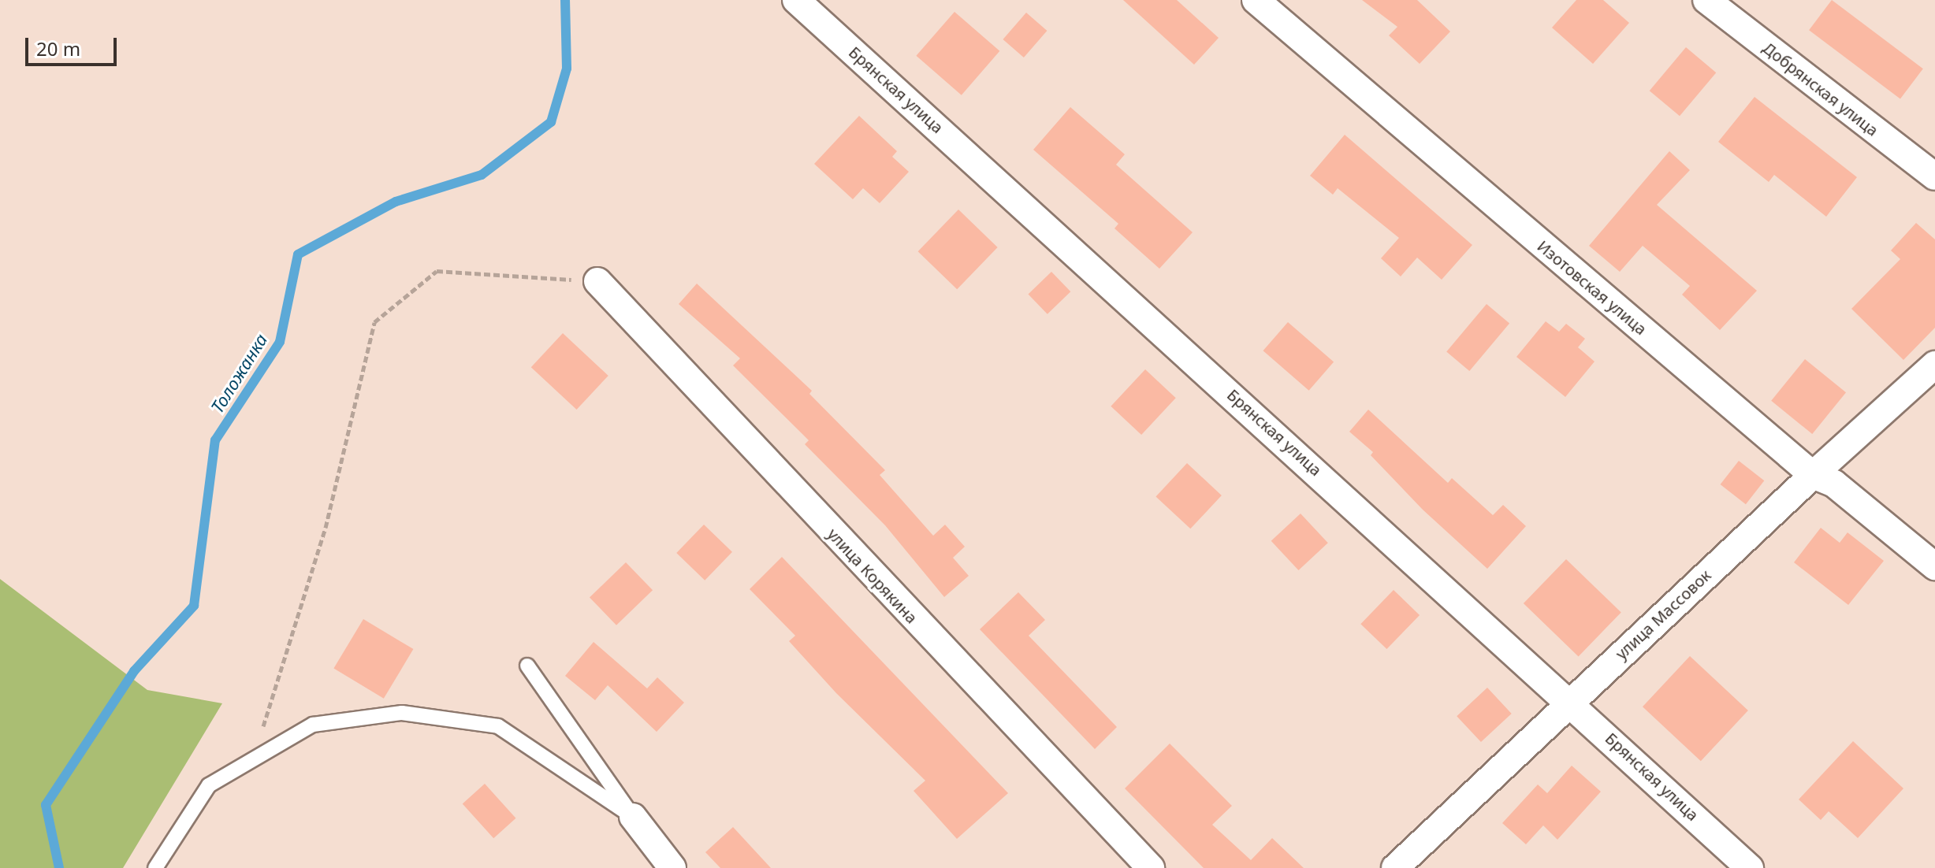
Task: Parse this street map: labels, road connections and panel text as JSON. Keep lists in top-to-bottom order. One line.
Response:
{"streets":{"street":["Добрянская улица","Брянская улица","Изотовская улица","улица Корякина","улица Массовок"]},"crossings":[["Брянская улица","улица Массовок"],["Изотовская улица","улица Массовок"]],"water":["Толожанка"],"scale_bar":"20 m"}
